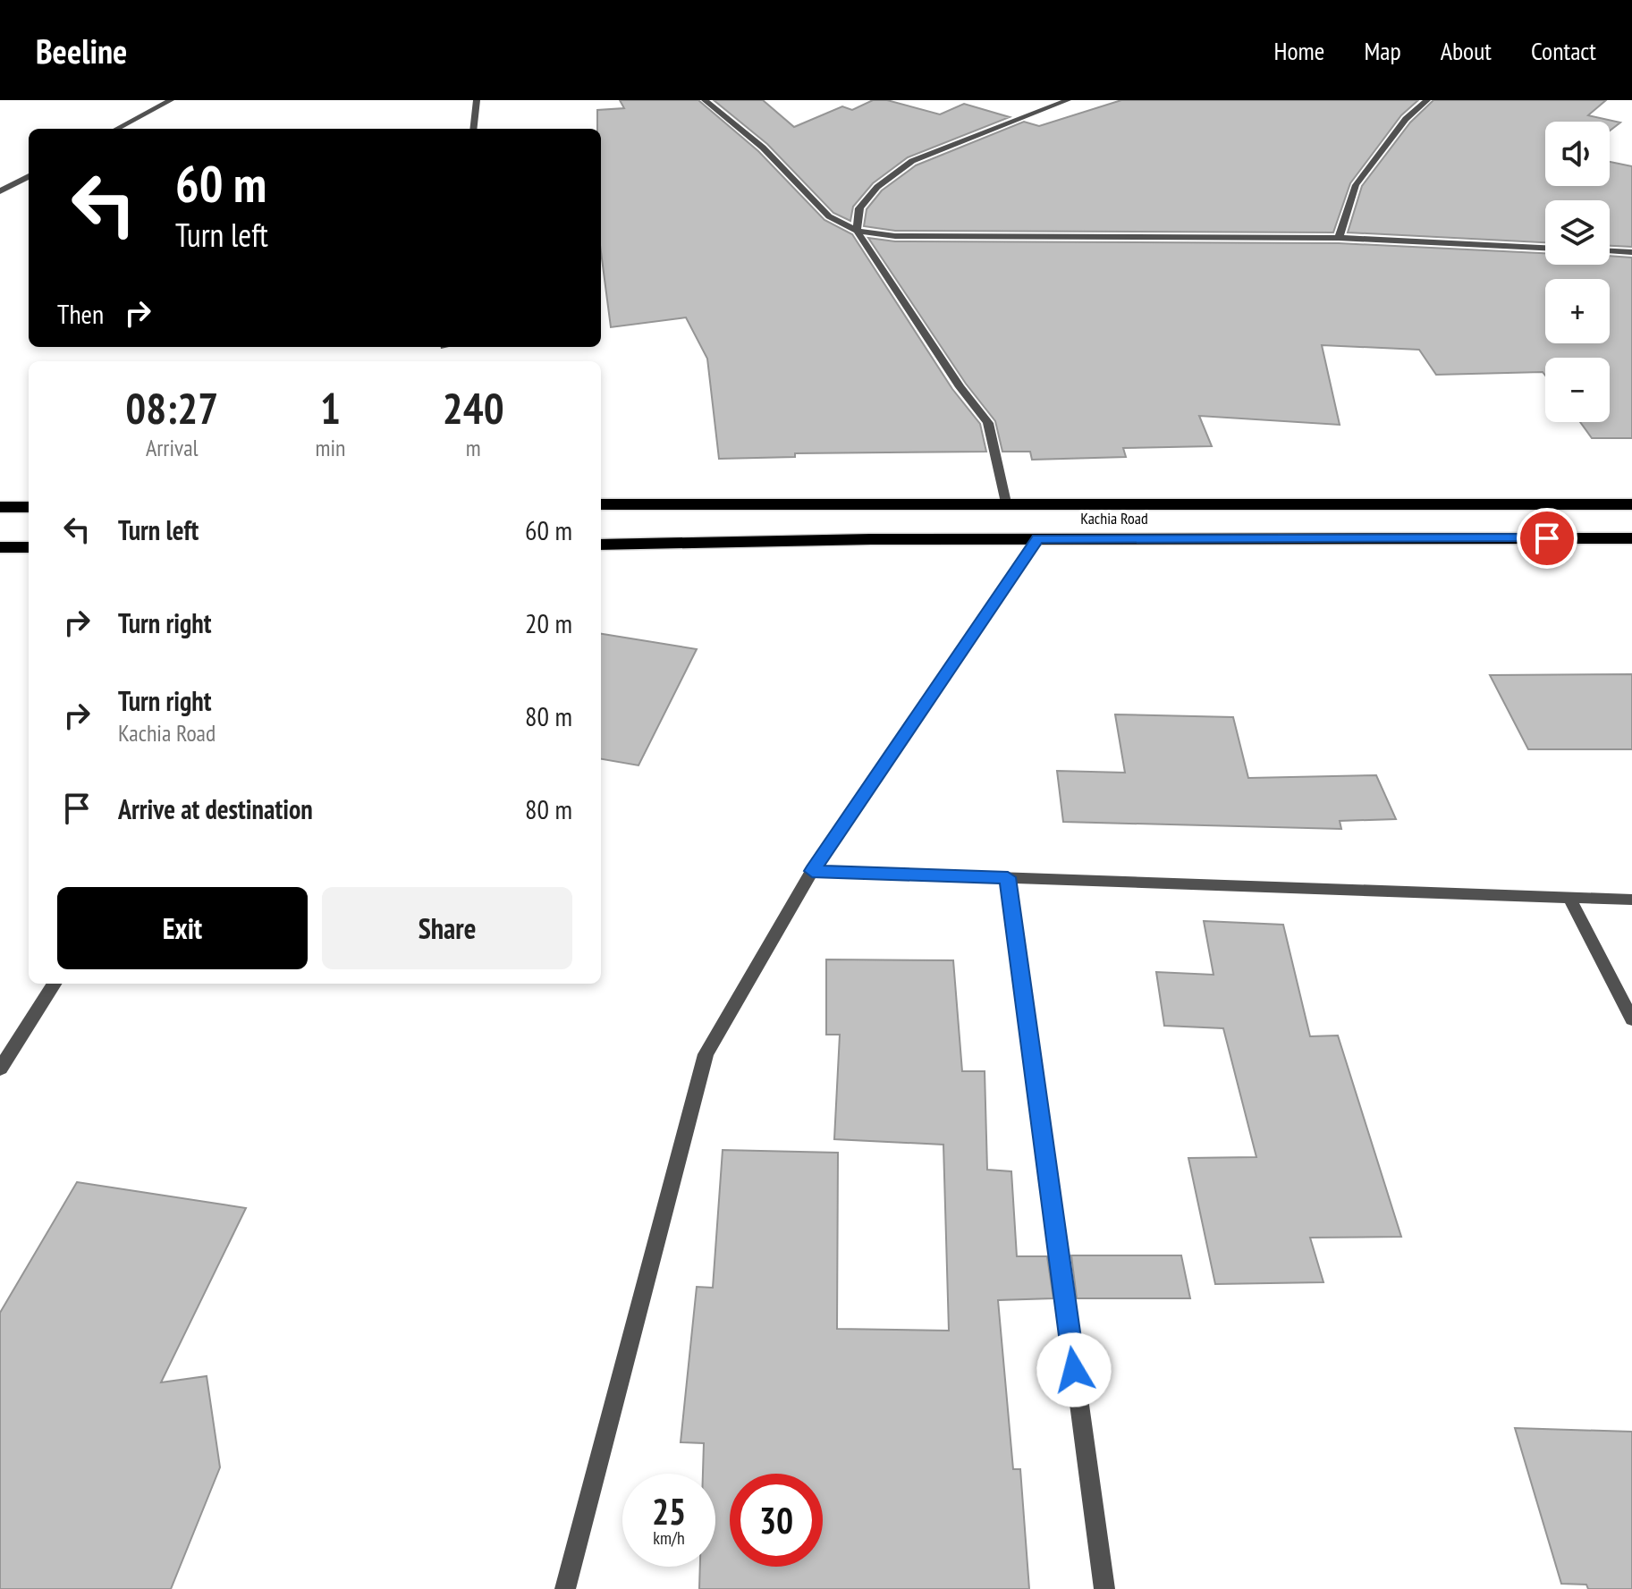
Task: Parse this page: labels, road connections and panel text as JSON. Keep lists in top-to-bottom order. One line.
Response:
{"streets":{"highway":["Kachia Road"]},"page":{"header":"Beeline","nav":["Home","Map","About","Contact"],"map_buttons":["+","−"],"turn":["60 m","Turn left"],"then":"Then","eta":["08:27","Arrival","1","min","240","m"],"list":[{"name":"Turn left","value":"60 m"},{"name":"Turn right","value":"20 m"},{"name":"Turn right","note":"Kachia Road","value":"80 m"},{"name":"Arrive at destination","value":"80 m"}],"buttons":["Exit","Share"],"speed":"25 km/h","limit":"30"}}
